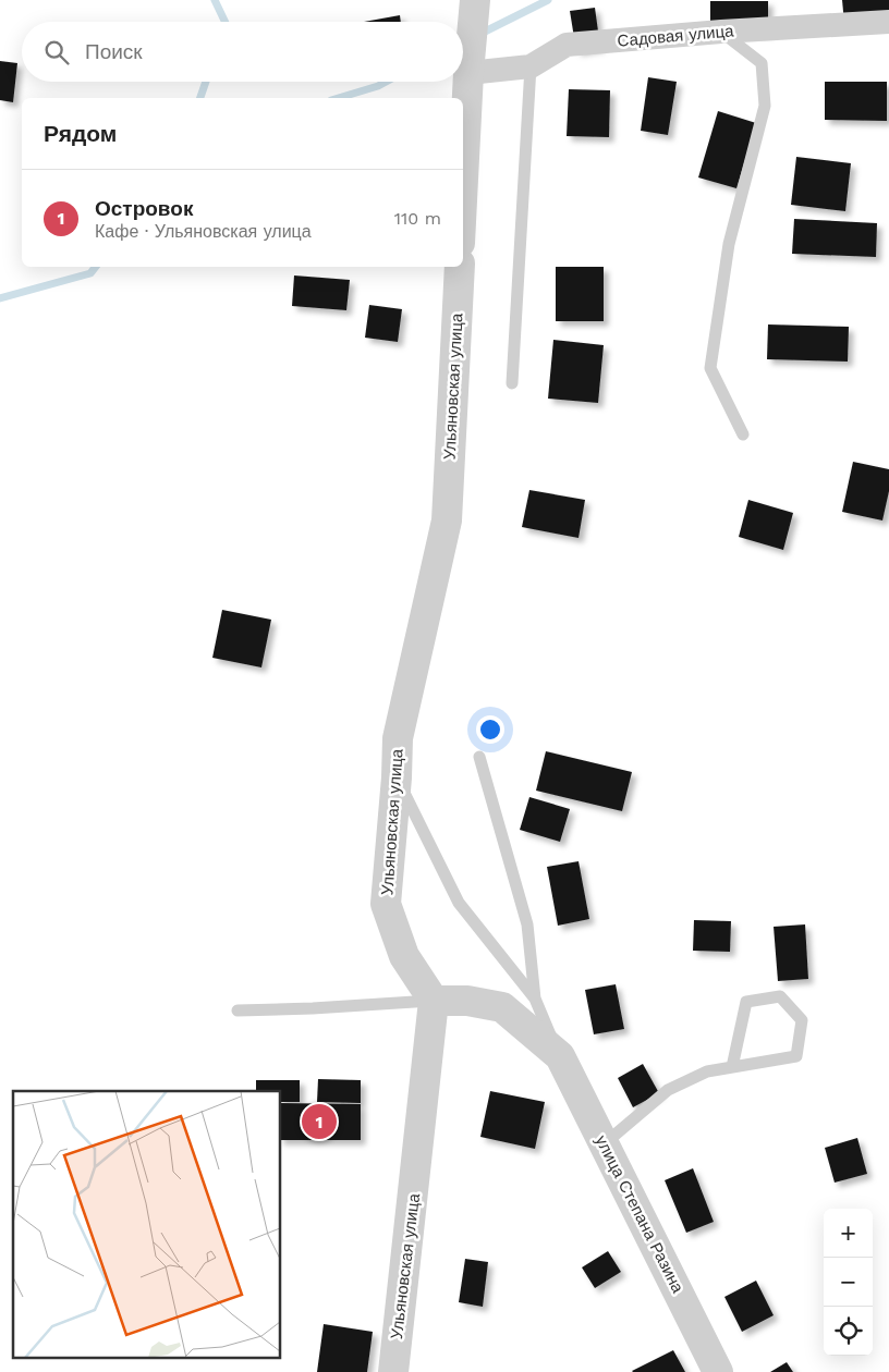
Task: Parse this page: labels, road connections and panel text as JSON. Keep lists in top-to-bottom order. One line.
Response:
{"streets":{"street":["Садовая улица","Ульяновская улица","улица Степана Разина"]},"page":{"search":"Поиск","heading":"Рядом","list":[{"mark":"1","name":"Островок","note":"Кафе · Ульяновская улица","value":"110 m"}],"pins":"1","map_buttons":["+","−"]}}
